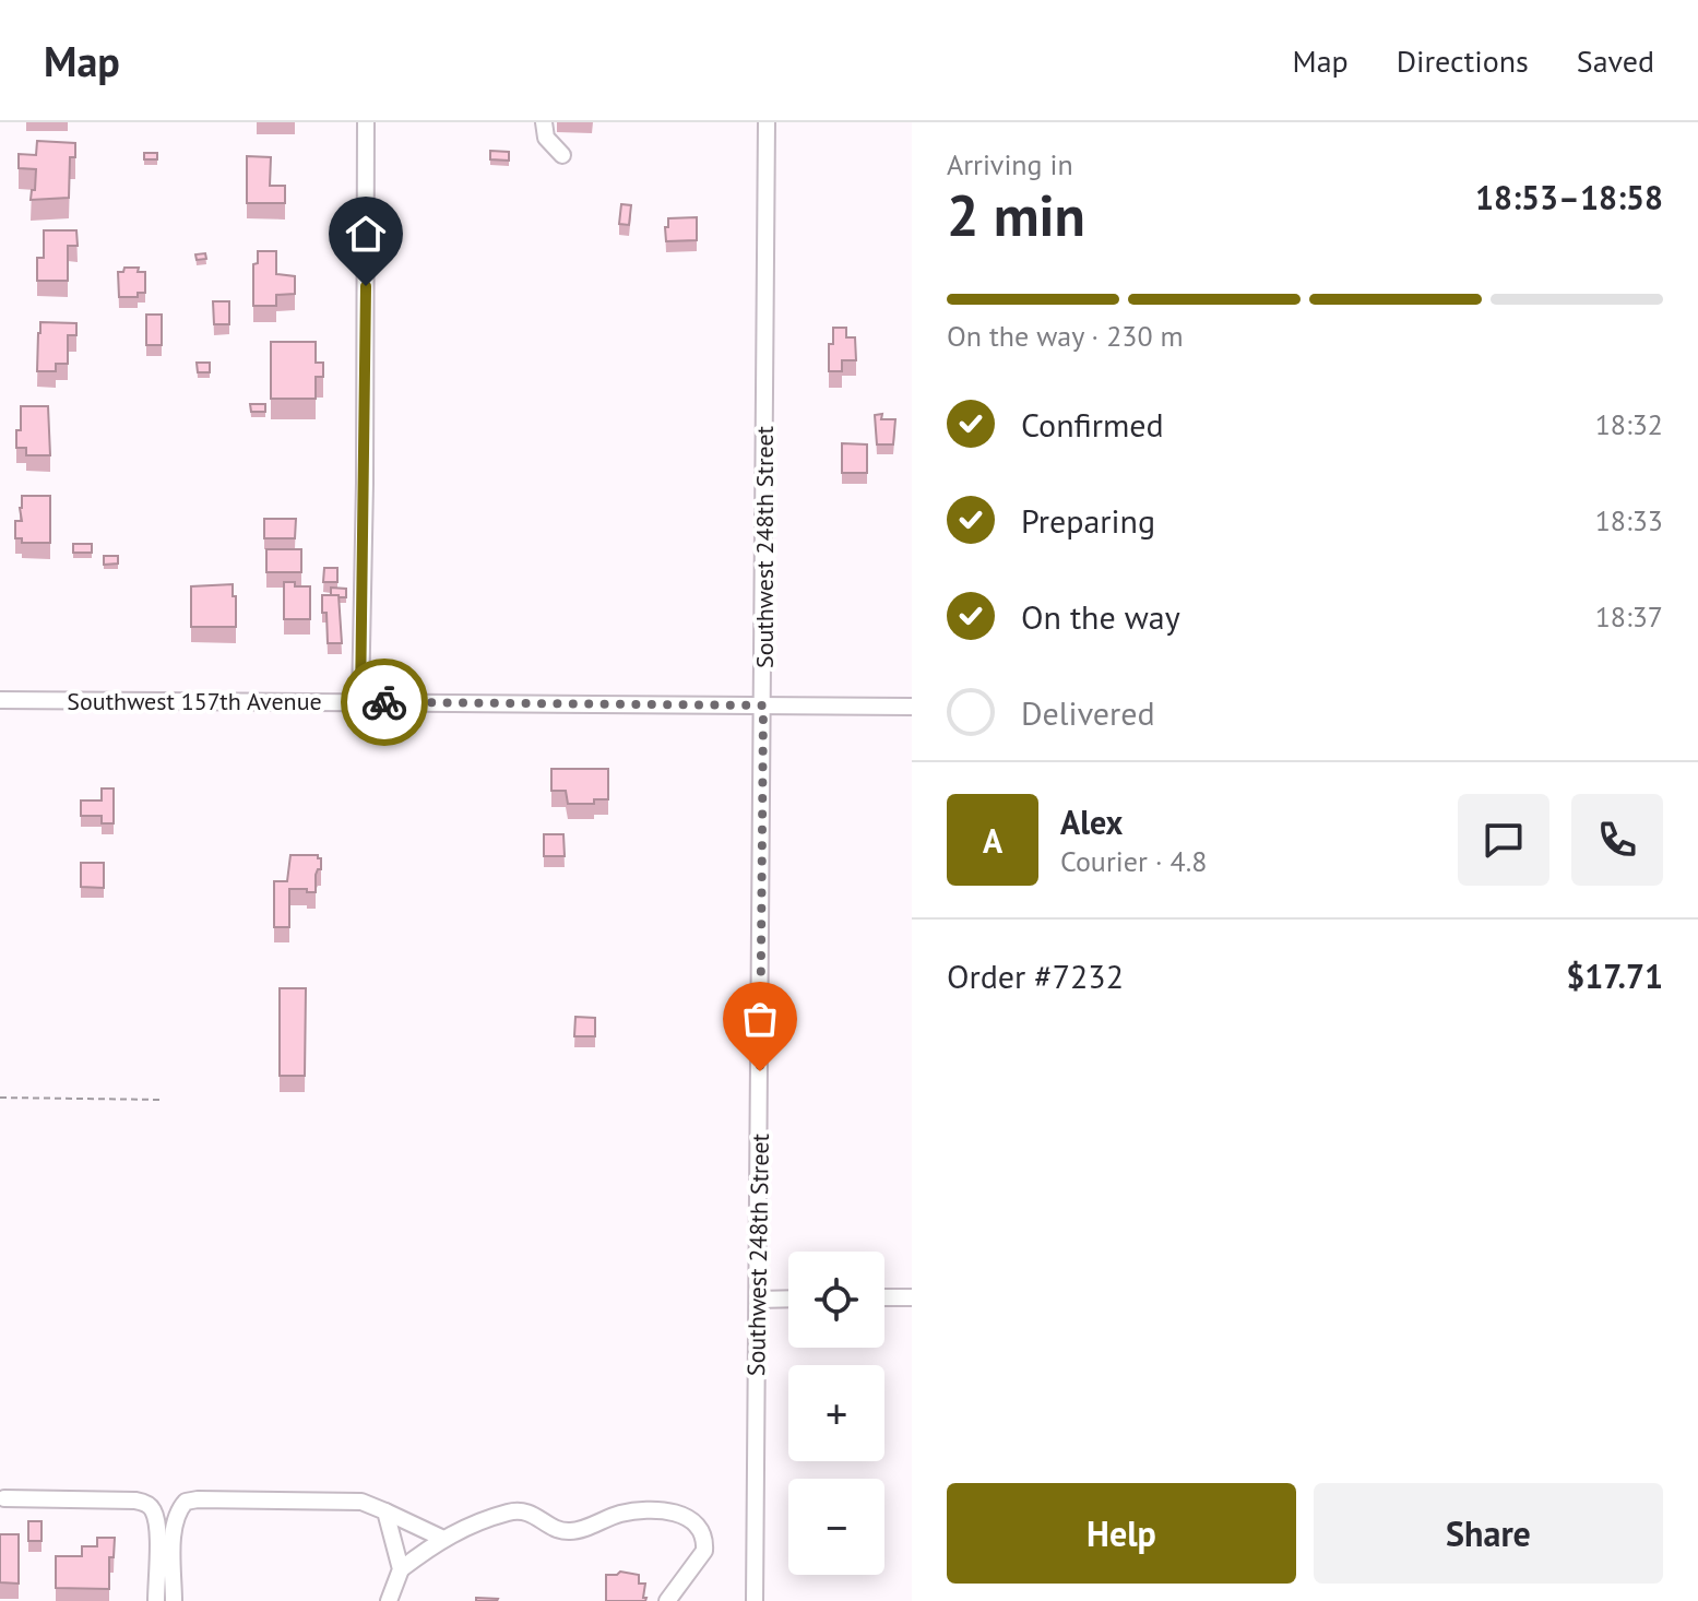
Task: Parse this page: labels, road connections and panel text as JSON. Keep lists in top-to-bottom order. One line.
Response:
{"streets":{"street":["Southwest 248th Street","Southwest 157th Avenue"]},"crossings":[["Southwest 248th Street","Southwest 157th Avenue"]],"page":{"header":"Map","nav":["Map","Directions","Saved"],"heading":["2 min","Arriving in","18:53–18:58"],"panel":["Alex","Courier · 4.8","Order #7232","$17.71"],"bar":"On the way · 230 m","list":[["Confirmed","18:32"],["Preparing","18:33"],["On the way","18:37"],"Delivered"],"round":"A","map_buttons":["+","−"],"buttons":["Help","Share"]}}
